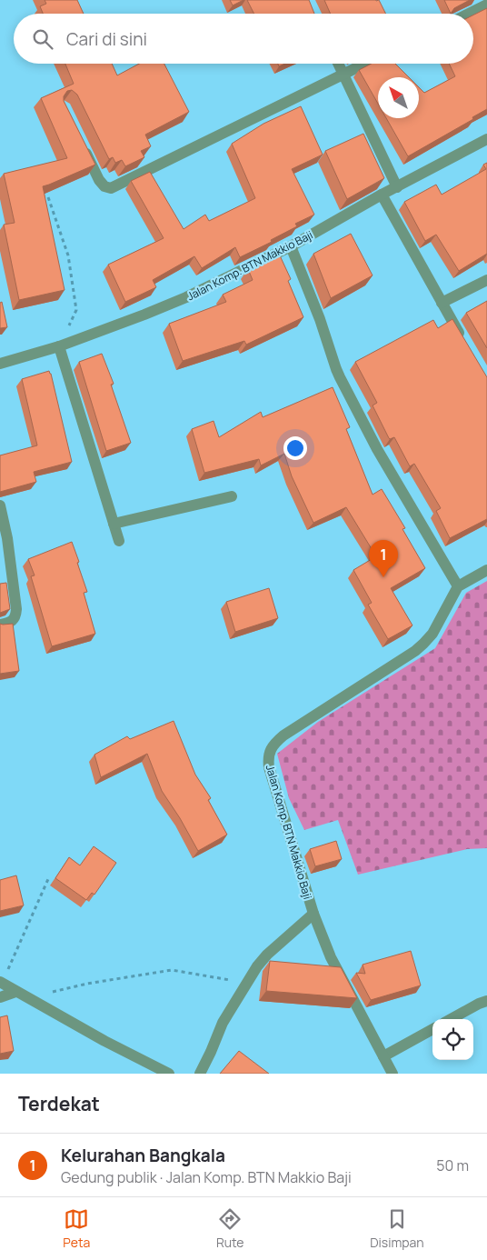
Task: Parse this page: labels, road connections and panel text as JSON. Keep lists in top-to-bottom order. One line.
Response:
{"streets":{"street":["Jalan Komp. BTN Makkio Baji"]},"north":"top left","page":{"search":"Cari di sini","pins":"1","heading":"Terdekat","list":[{"mark":"1","name":"Kelurahan Bangkala","note":"Gedung publik · Jalan Komp. BTN Makkio Baji","value":"50 m"}],"nav":["Peta","Rute","Disimpan"]}}
